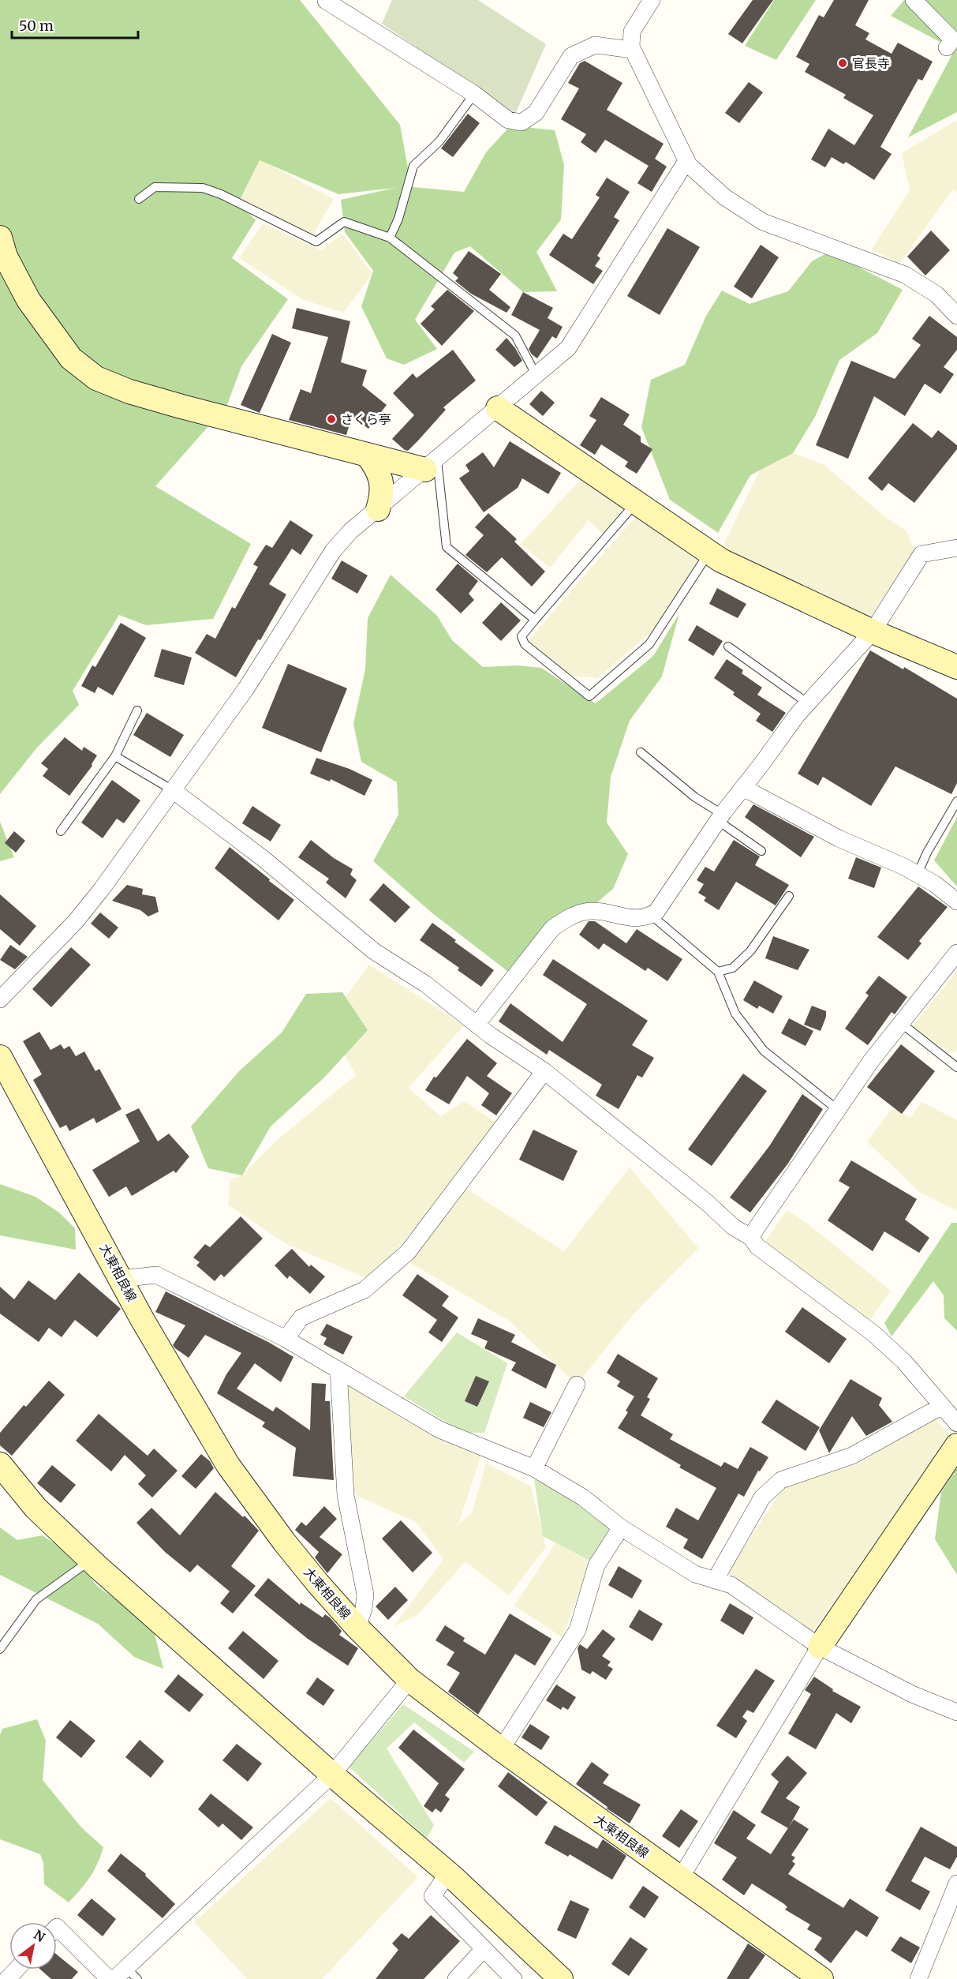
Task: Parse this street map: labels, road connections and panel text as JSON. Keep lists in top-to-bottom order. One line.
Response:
{"streets":{"street":["大東相良線"]},"places":["官長寺","さくら亭"],"scale_bar":"50 m","north":"top right"}
